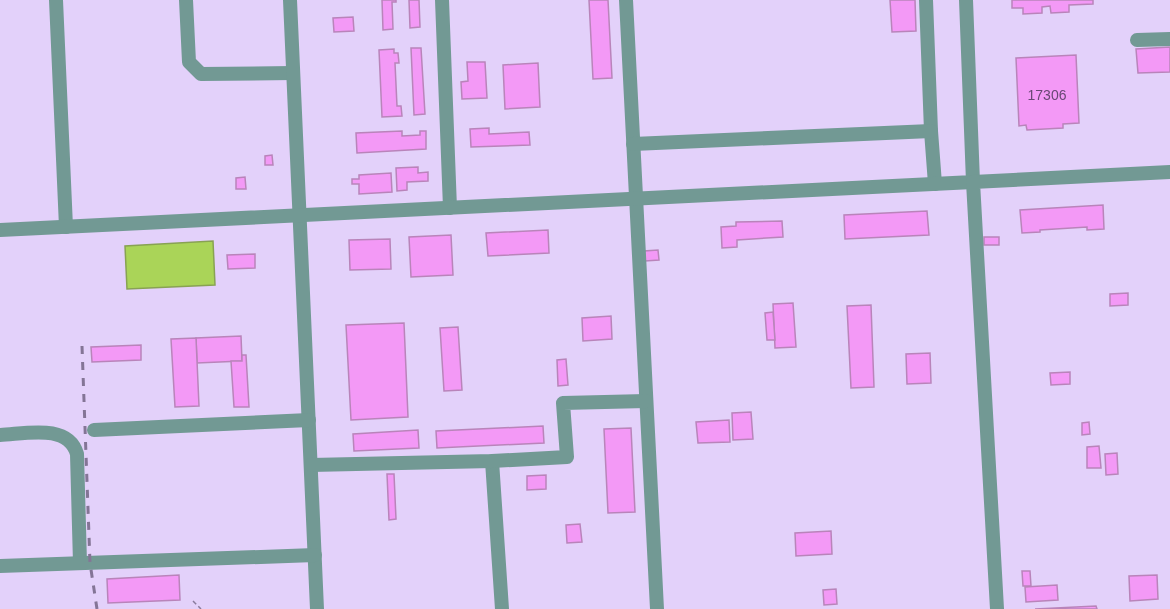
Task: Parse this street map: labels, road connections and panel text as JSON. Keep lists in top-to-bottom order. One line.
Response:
{"house_numbers":["17306"]}
